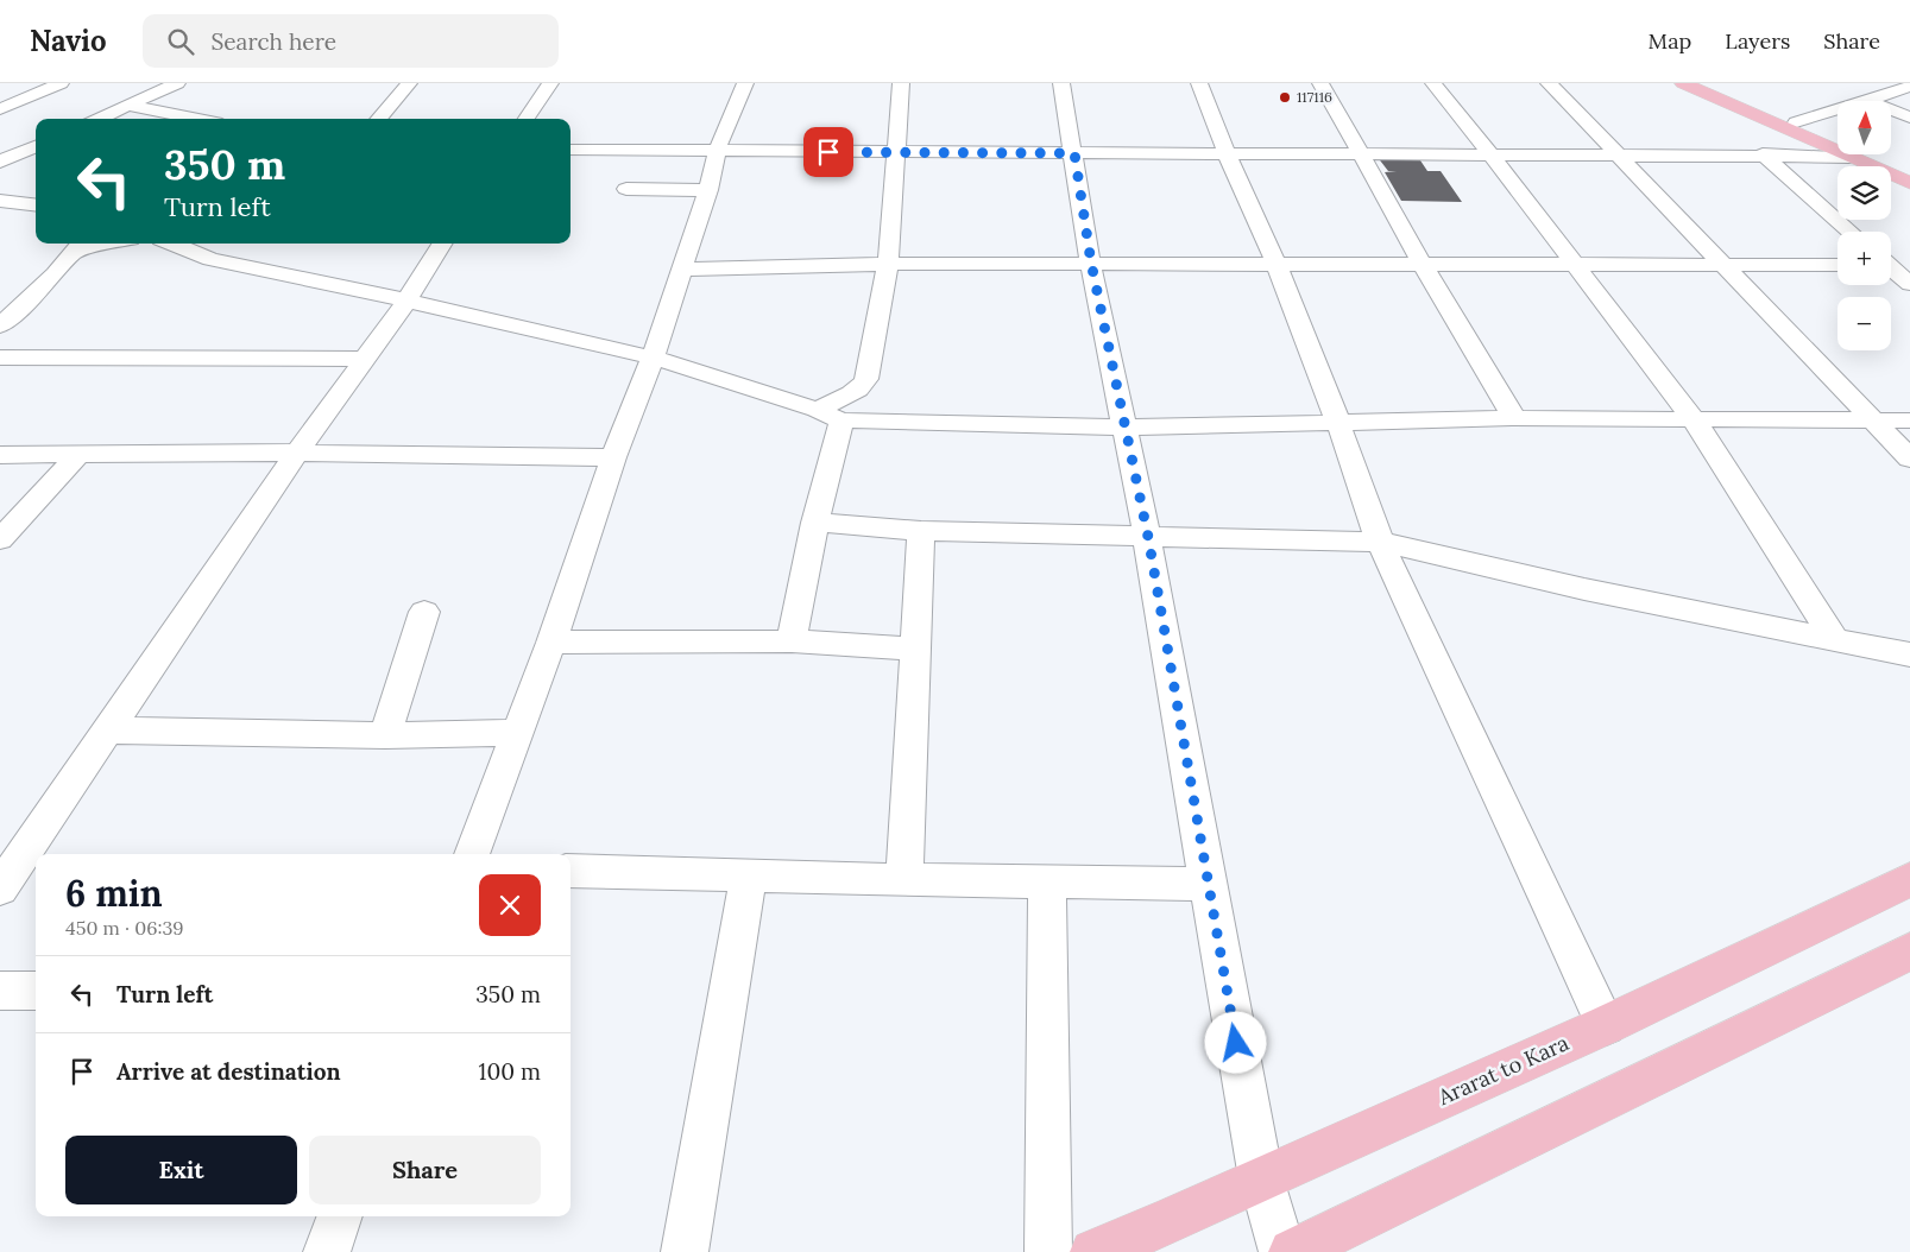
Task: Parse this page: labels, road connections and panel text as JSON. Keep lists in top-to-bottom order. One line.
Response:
{"streets":{"main road":["Ararat to Kara"]},"places":["117116"],"north":"top","page":{"header":"Navio","search":"Search here","nav":["Map","Layers","Share"],"map_buttons":["+","−"],"turn":["350 m","Turn left"],"heading":["6 min","450 m · 06:39"],"list":[{"name":"Turn left","value":"350 m"},{"name":"Arrive at destination","value":"100 m"}],"buttons":["Exit","Share"]}}
